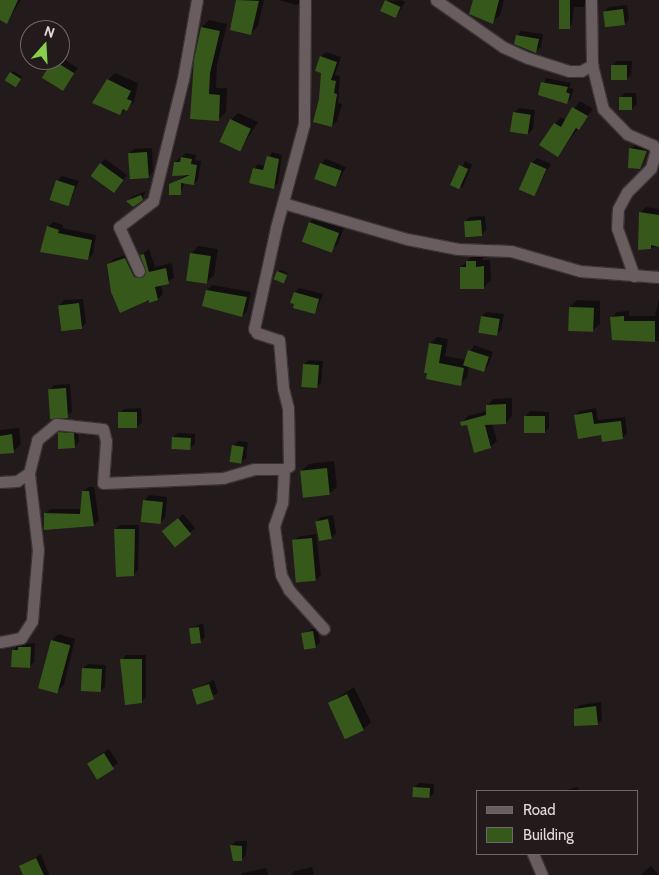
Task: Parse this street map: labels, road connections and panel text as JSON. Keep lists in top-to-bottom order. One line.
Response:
{"legend":["Road","Building"],"north":"top"}
